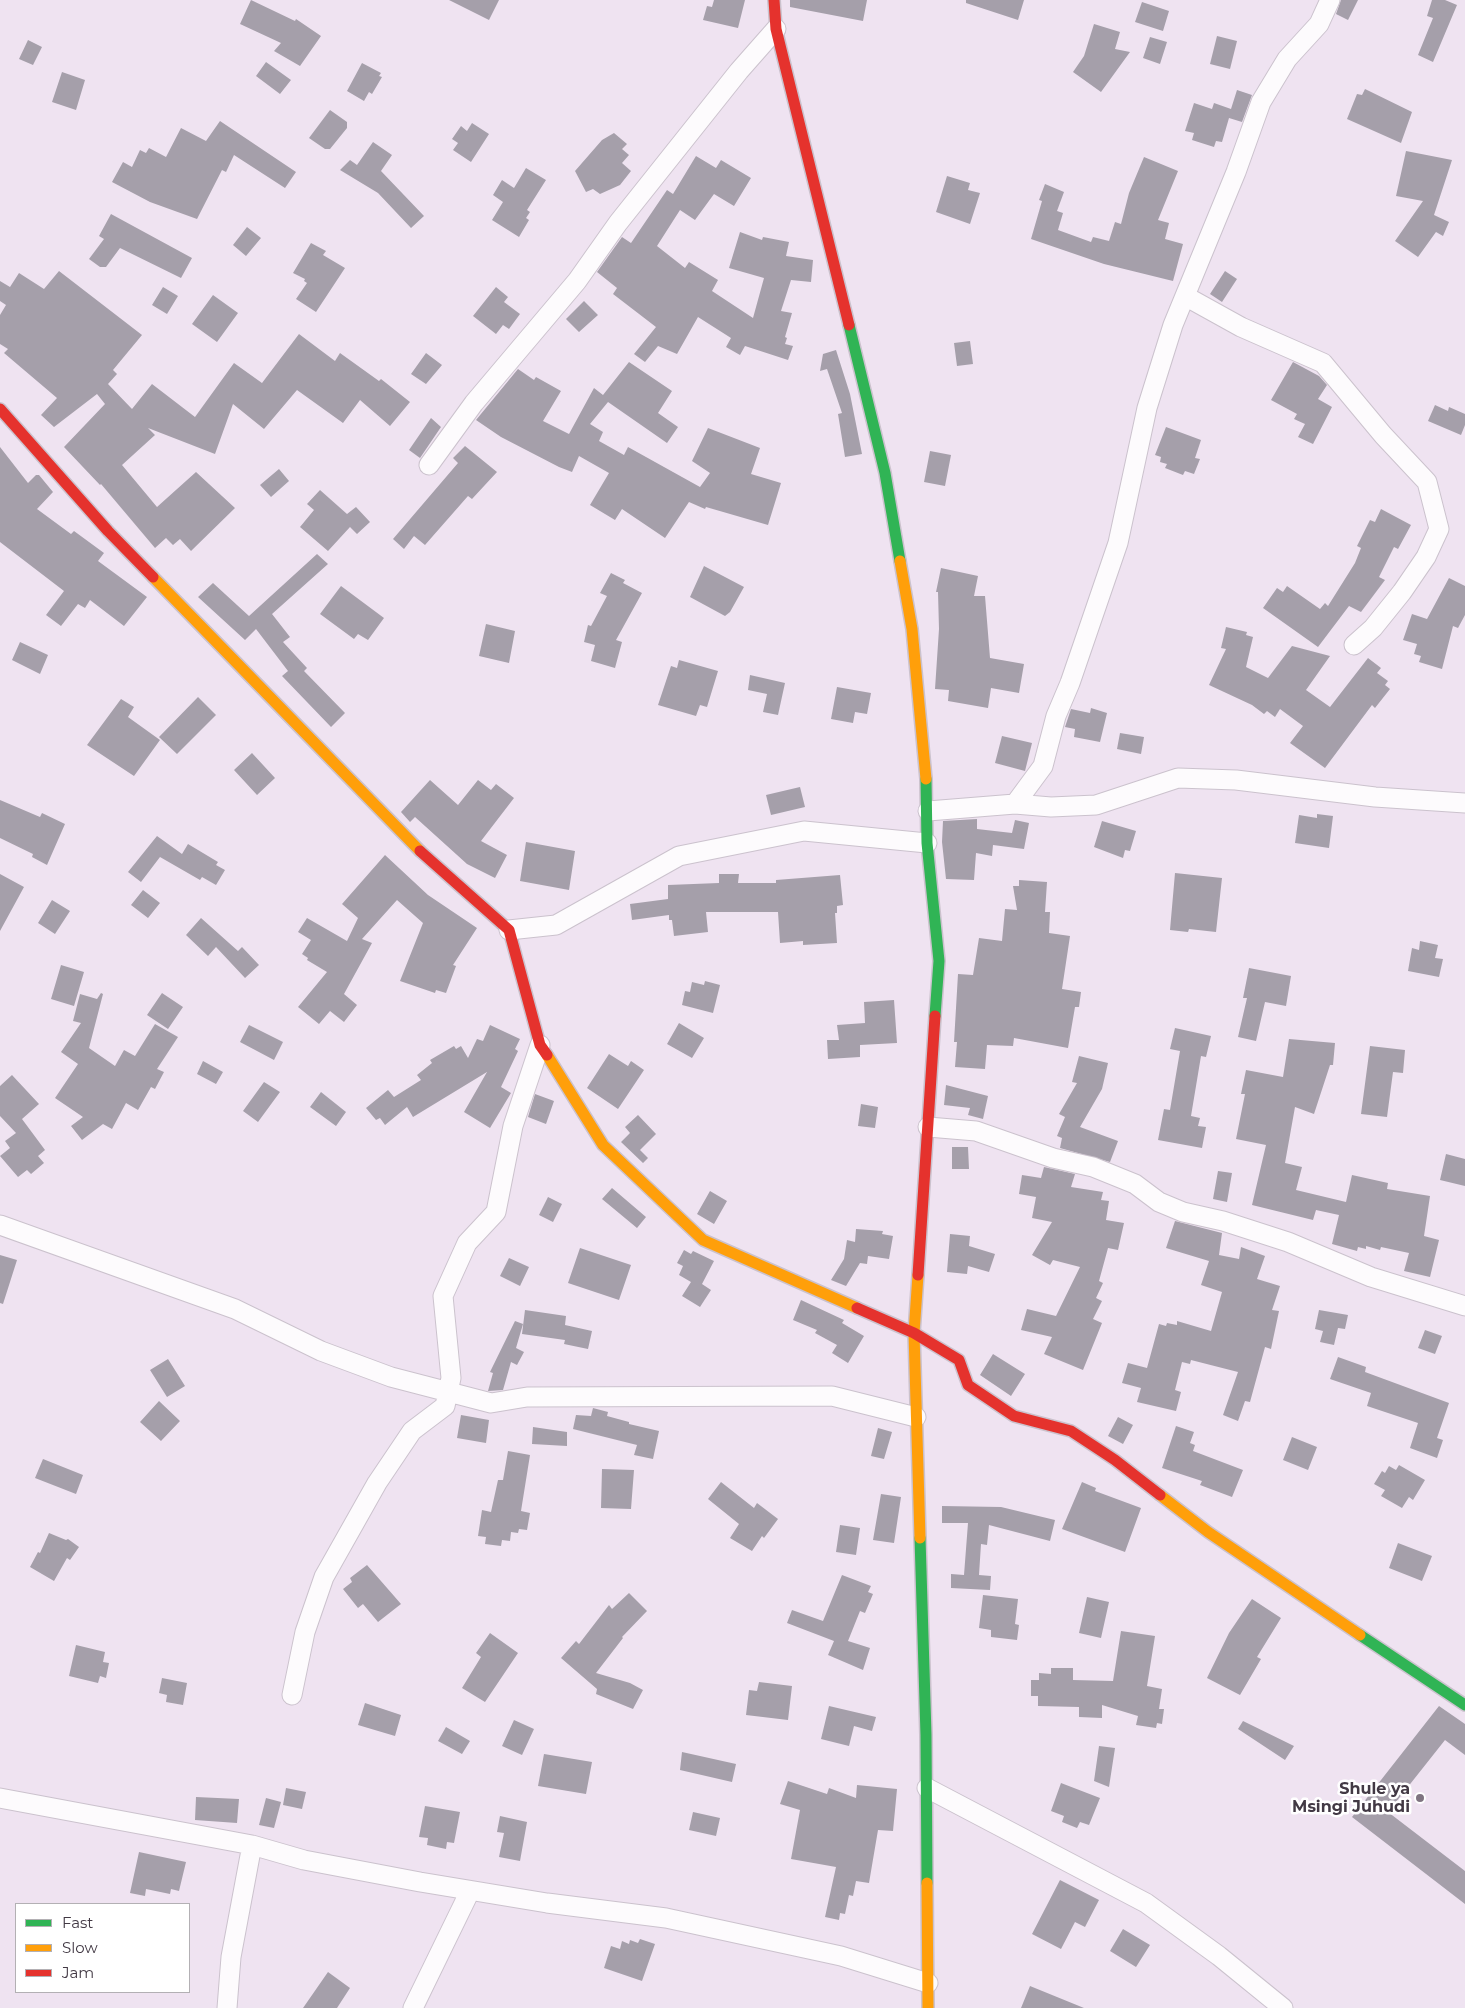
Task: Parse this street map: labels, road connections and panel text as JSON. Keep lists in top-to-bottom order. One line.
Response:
{"places":["Shule ya Msingi Juhudi"],"legend":["Fast","Slow","Jam"]}
